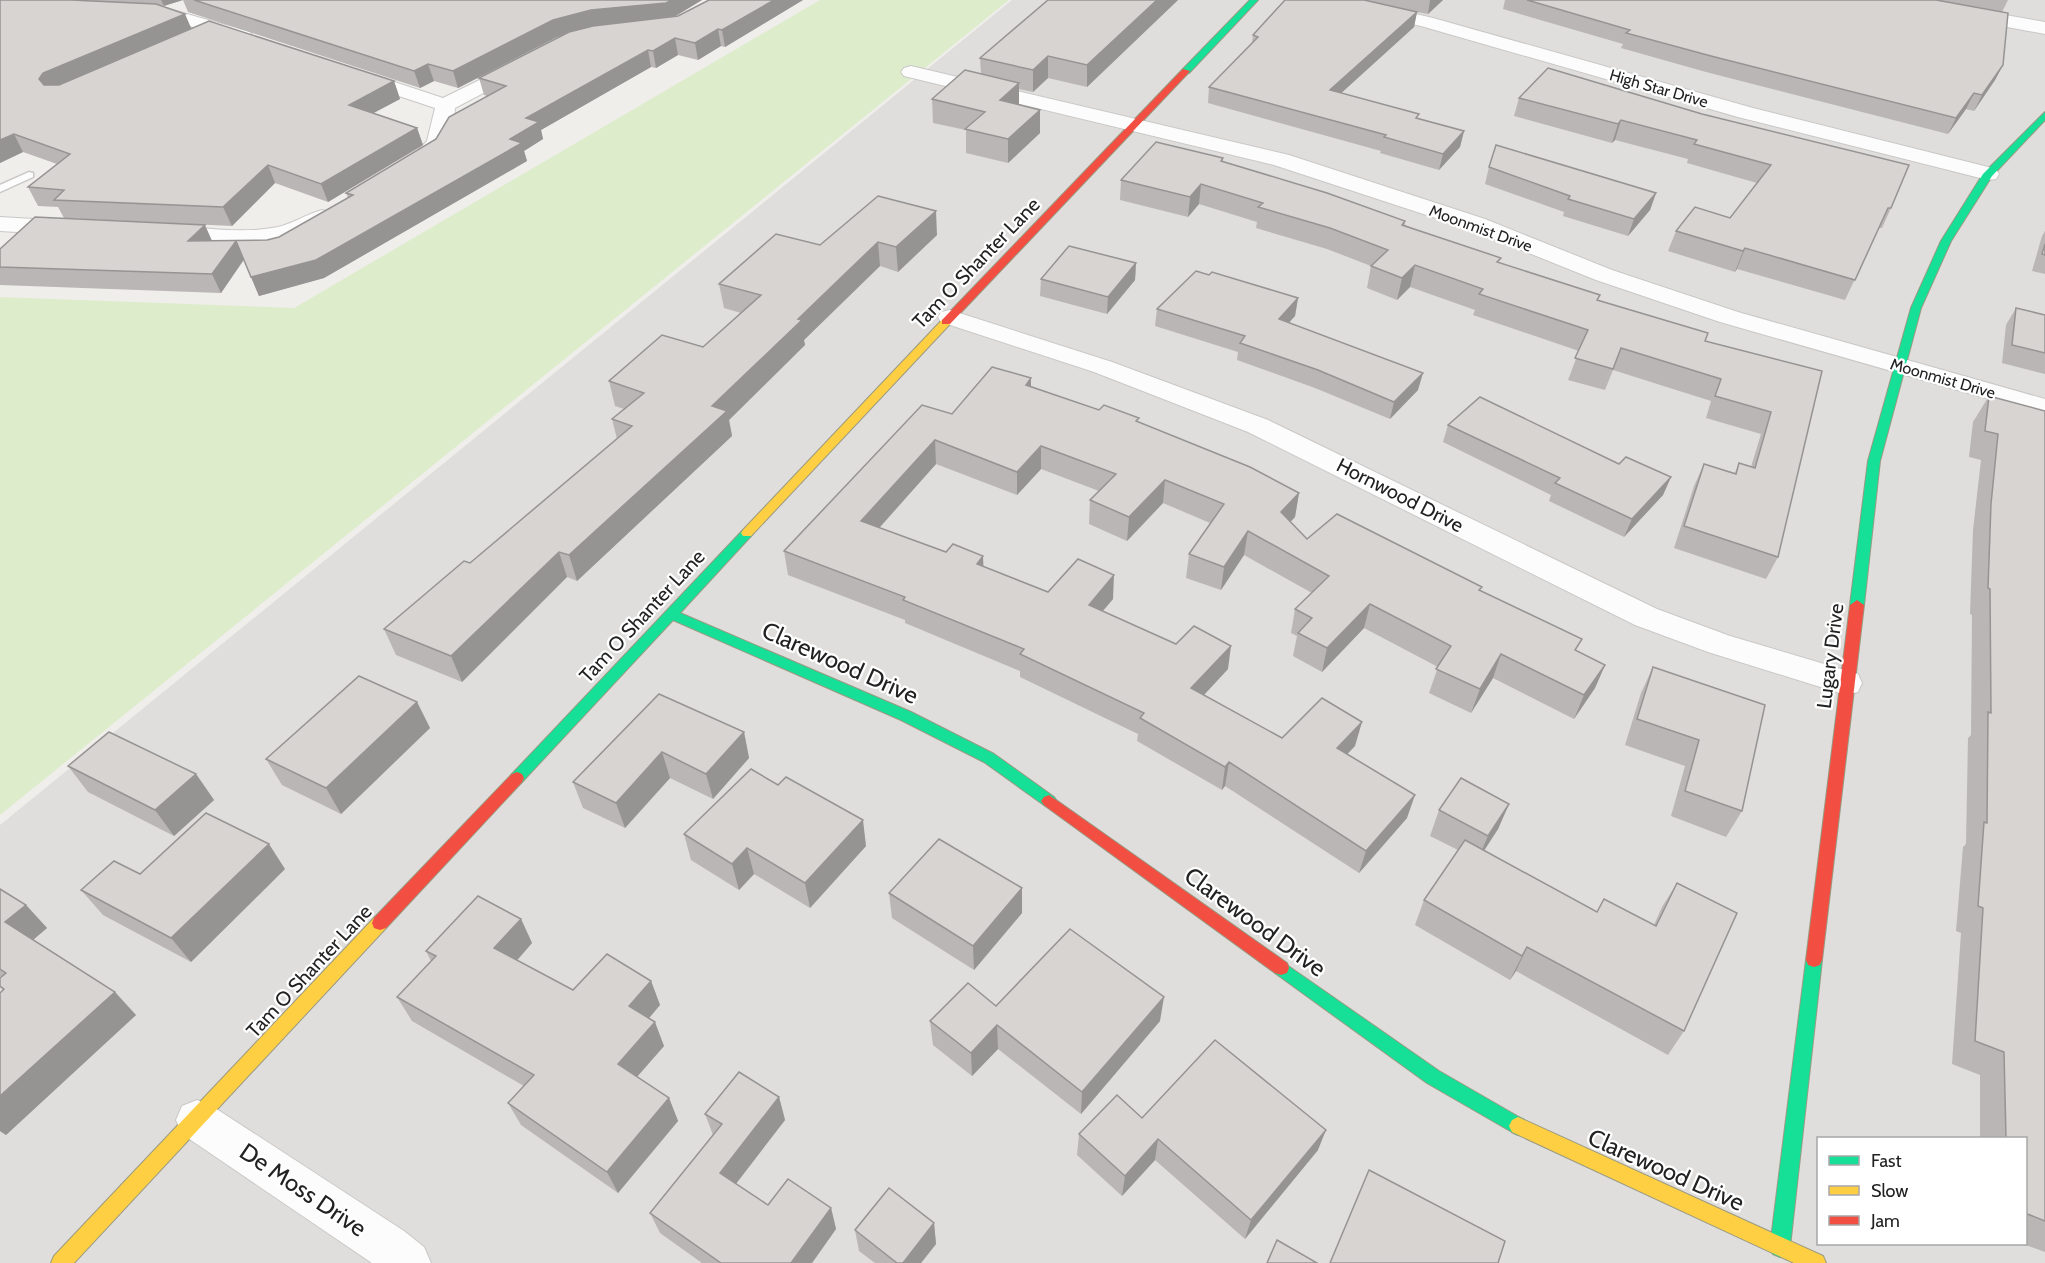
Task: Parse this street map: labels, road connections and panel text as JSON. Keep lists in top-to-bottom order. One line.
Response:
{"streets":{"street":["High Star Drive","Moonmist Drive","Tam O Shanter Lane","Hornwood Drive","Lugary Drive","Clarewood Drive","De Moss Drive"]},"crossings":[["High Star Drive","Lugary Drive"],["Moonmist Drive","Tam O Shanter Lane"],["Moonmist Drive","Lugary Drive"],["Tam O Shanter Lane","Hornwood Drive"],["Tam O Shanter Lane","Clarewood Drive"],["Tam O Shanter Lane","De Moss Drive"],["Hornwood Drive","Lugary Drive"],["Lugary Drive","Clarewood Drive"]],"legend":["Fast","Slow","Jam"]}
